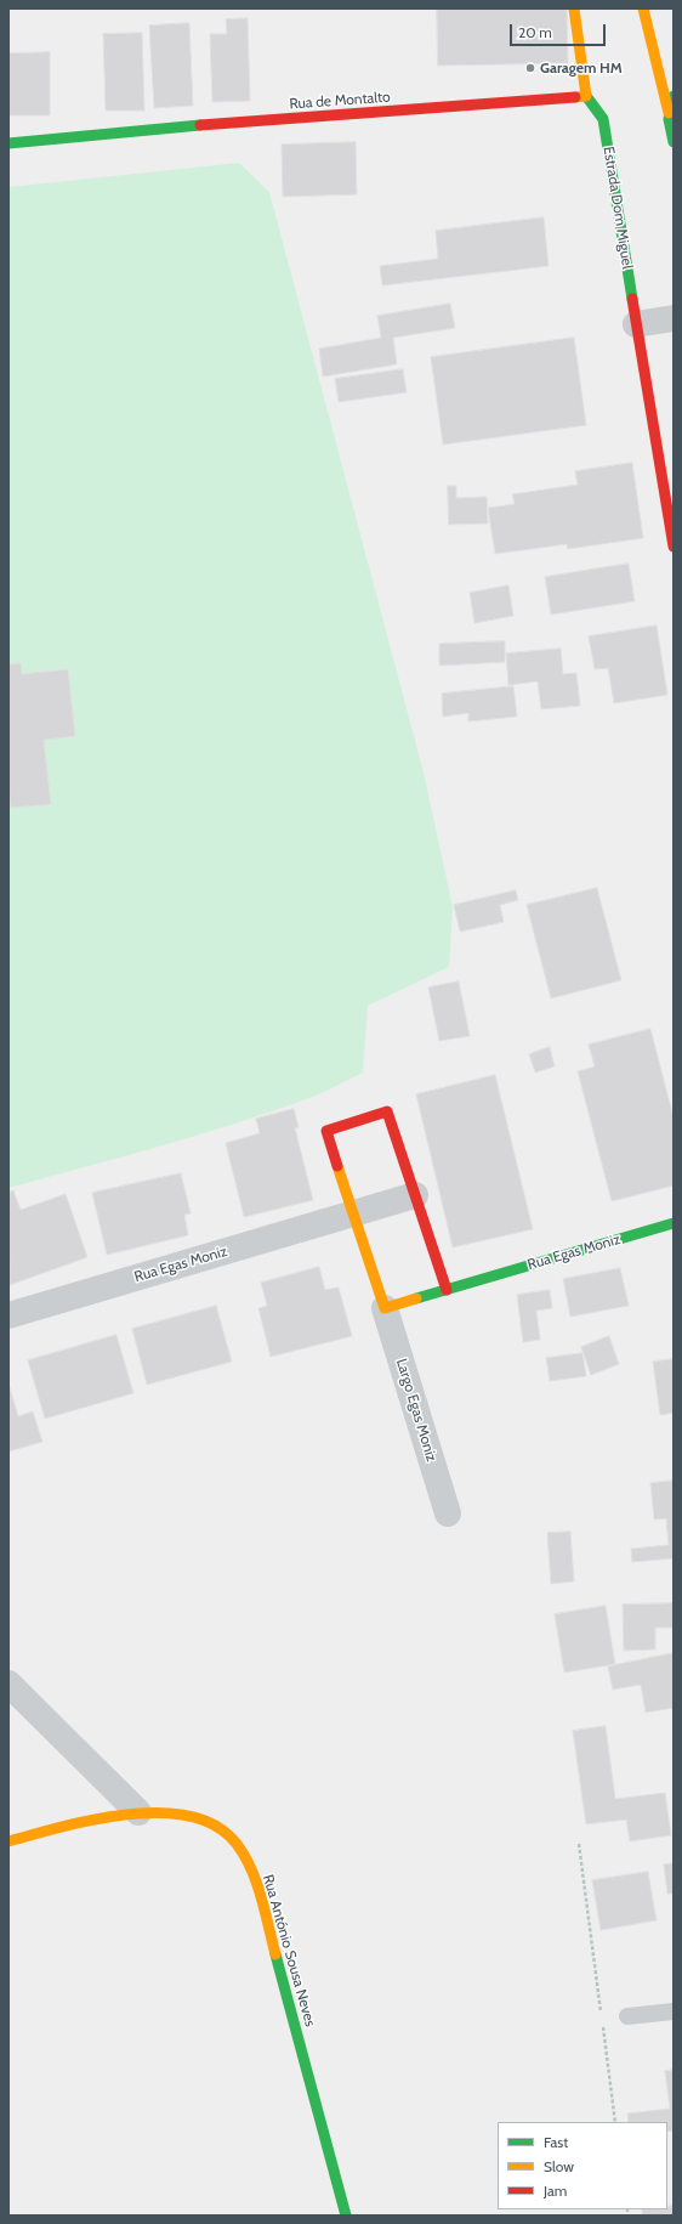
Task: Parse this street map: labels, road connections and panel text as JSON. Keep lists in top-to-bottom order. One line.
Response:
{"streets":{"street":["Rua de Montalto","Estrada Dom Miguel","Rua Egas Moniz","Largo Egas Moniz","Rua António Sousa Neves"]},"crossings":[["Rua de Montalto","Estrada Dom Miguel"],["Rua Egas Moniz","Largo Egas Moniz"]],"places":["Garagem HM"],"legend":["Fast","Slow","Jam"],"scale_bar":"20 m"}
